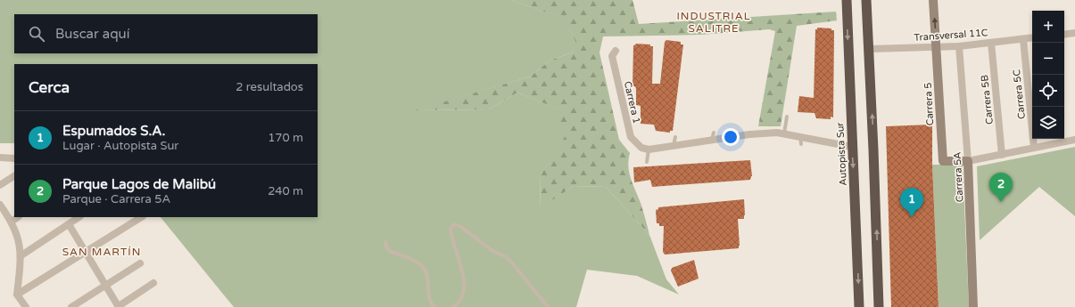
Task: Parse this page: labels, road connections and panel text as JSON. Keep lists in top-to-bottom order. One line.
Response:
{"streets":{"highway":["Autopista Sur"],"main road":["Carrera 5","Carrera 5A"],"street":["Transversal 11C","Carrera 5C","Carrera 5B","Carrera 1"]},"crossings":[["Transversal 11C","Carrera 5C"],["Transversal 11C","Carrera 5B"],["Transversal 11C","Carrera 5"],["Transversal 11C","Carrera 5A"],["Carrera 5","Carrera 5A"]],"districts":["INDUSTRIAL SALITRE","SAN MARTÍN"],"page":{"map_buttons":["+","−"],"search":"Buscar aquí","heading":["Cerca","2 resultados"],"list":[{"mark":"1","name":"Espumados S.A.","note":"Lugar · Autopista Sur","value":"170 m"},{"mark":"2","name":"Parque Lagos de Malibú","note":"Parque · Carrera 5A","value":"240 m"}],"pins":["2","1"]}}
